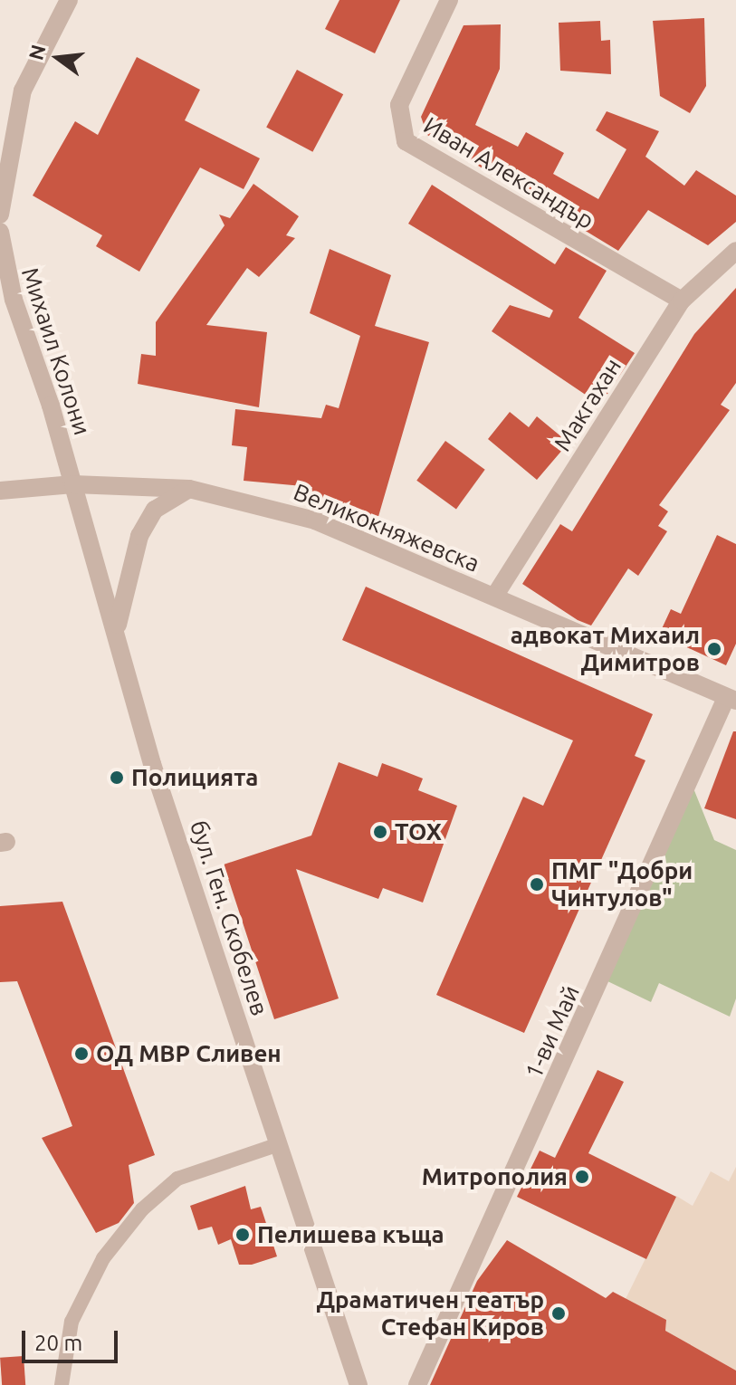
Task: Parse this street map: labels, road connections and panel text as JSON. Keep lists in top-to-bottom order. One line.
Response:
{"streets":{"street":["Иван Александър","Михаил Колони","Макгахан","Великокняжевска","бул. Ген. Скобелев","1-ви Май"]},"crossings":[["Иван Александър","Макгахан"],["Михаил Колони","Великокняжевска"],["Михаил Колони","бул. Ген. Скобелев"],["Макгахан","Великокняжевска"],["Великокняжевска","1-ви Май"]],"places":["адвокат Михаил Димитров","Полицията","ТОХ","ПМГ \"Добри Чинтулов\"","ОД МВР Сливен","Митрополия","Пелишева къща","Драматичен театър Стефан Киров"],"scale_bar":"20 m","north":"left"}
